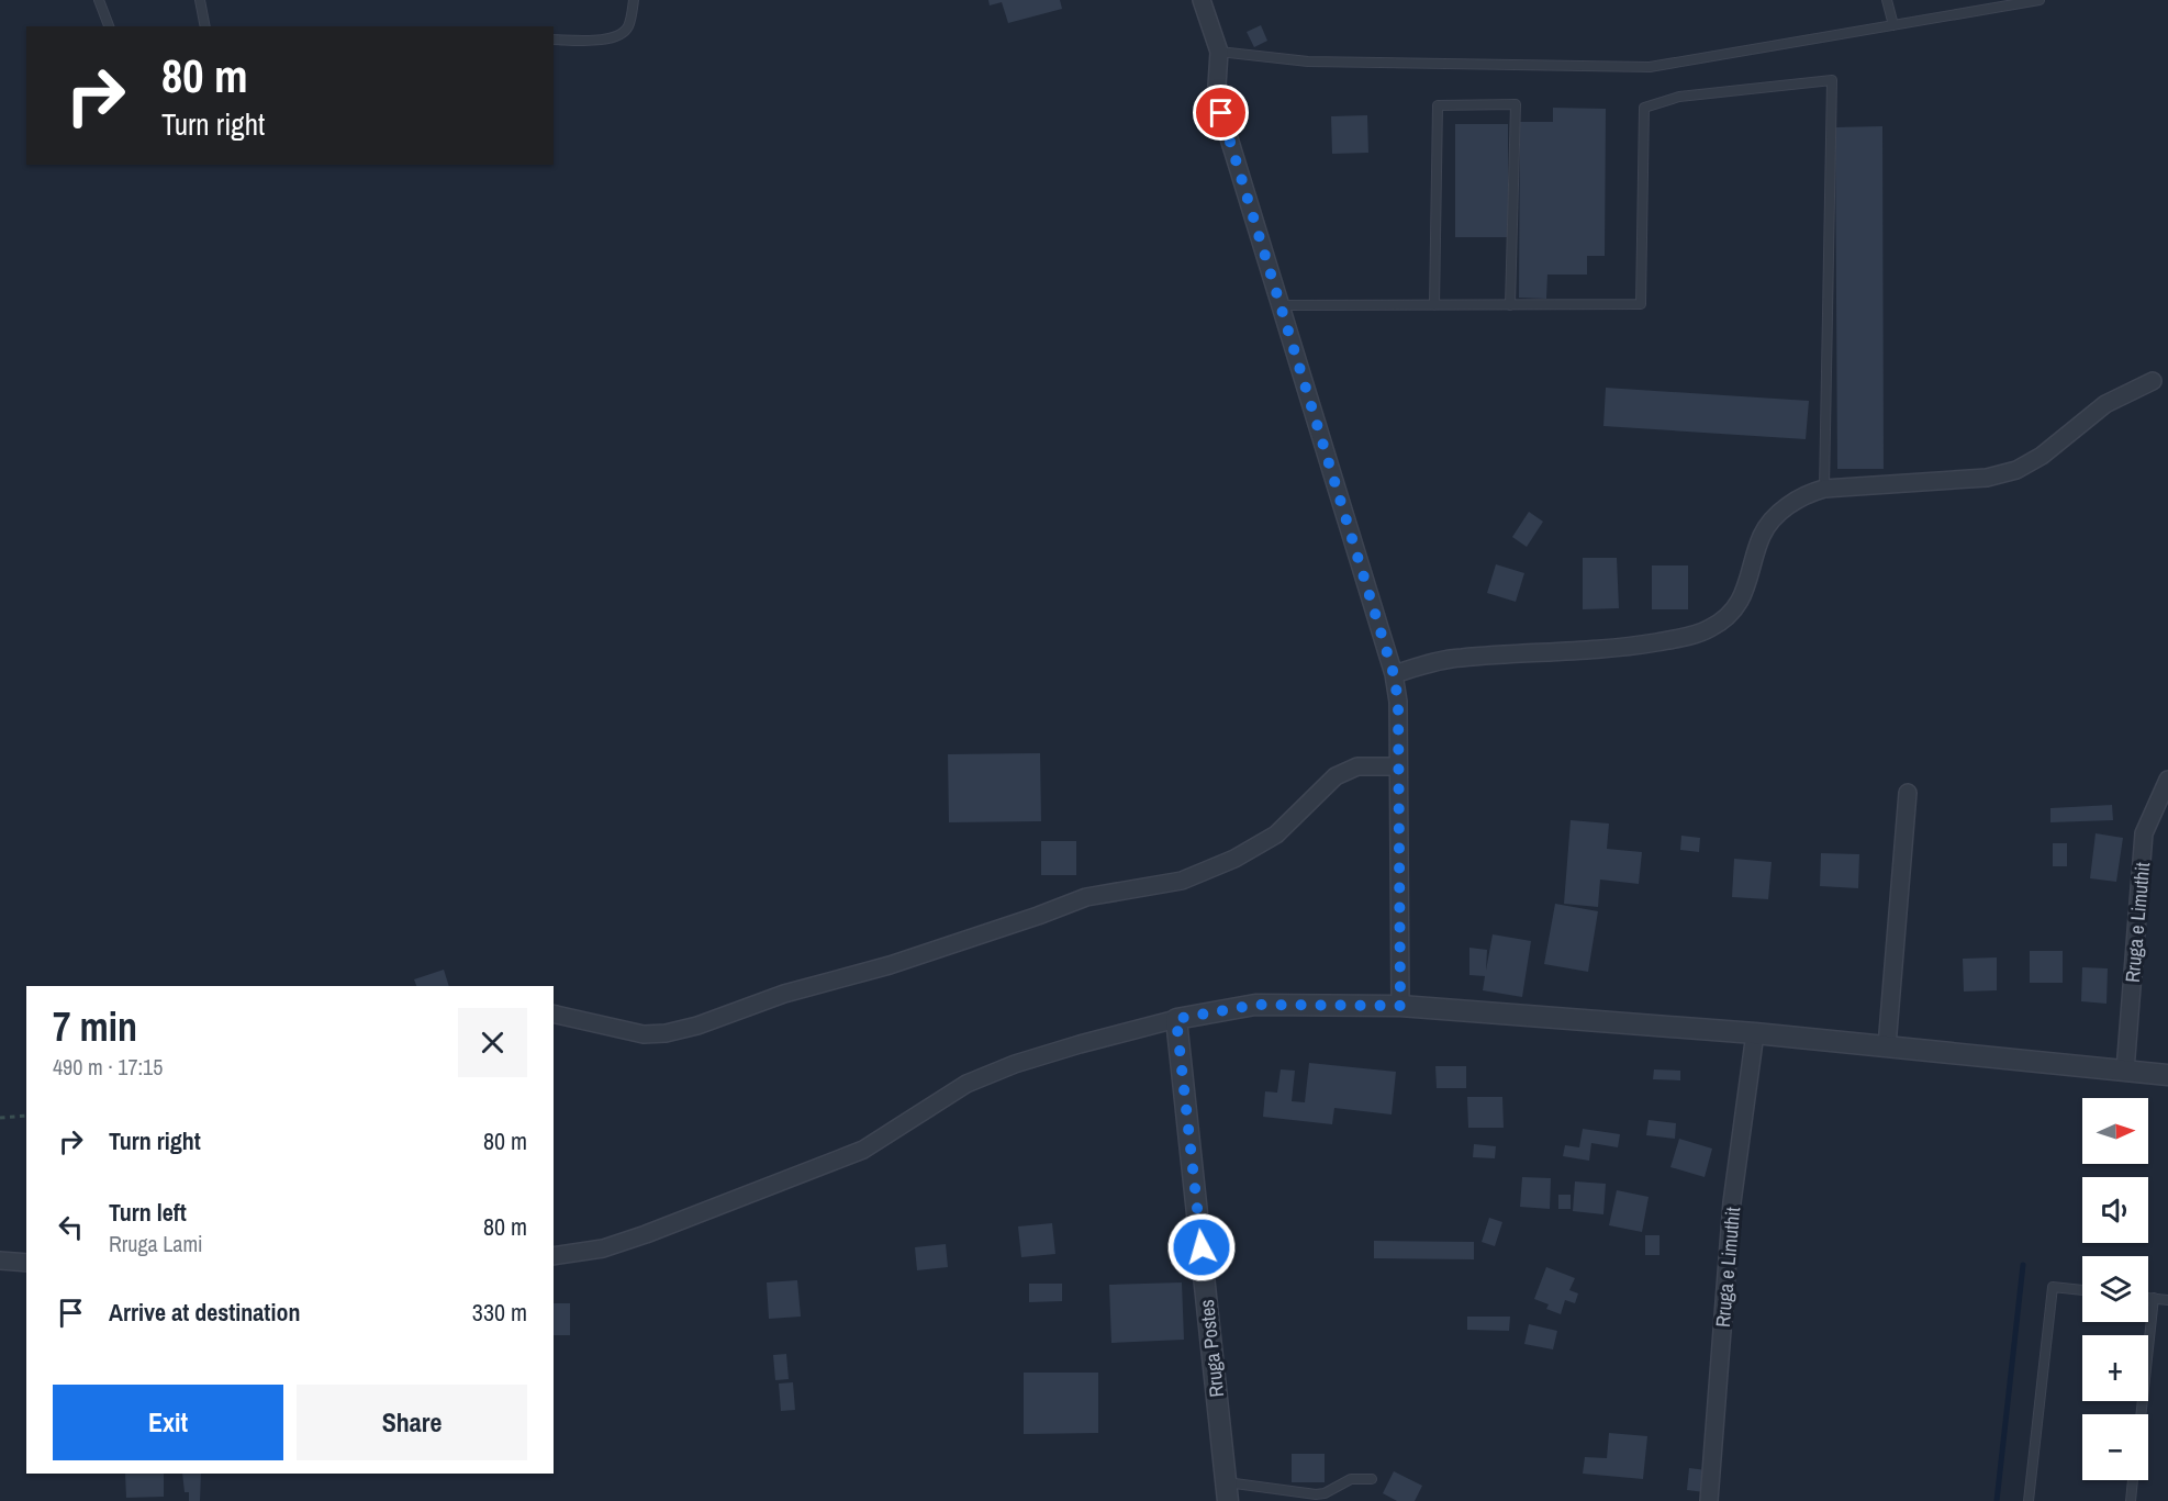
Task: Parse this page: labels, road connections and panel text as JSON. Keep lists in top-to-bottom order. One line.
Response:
{"streets":{"street":["Rruga e Limuthit","Rruga Postes"]},"north":"right","page":{"turn":["80 m","Turn right"],"heading":["7 min","490 m · 17:15"],"map_buttons":["+","−"],"list":[{"name":"Turn right","value":"80 m"},{"name":"Turn left","note":"Rruga Lami","value":"80 m"},{"name":"Arrive at destination","value":"330 m"}],"buttons":["Exit","Share"]}}
